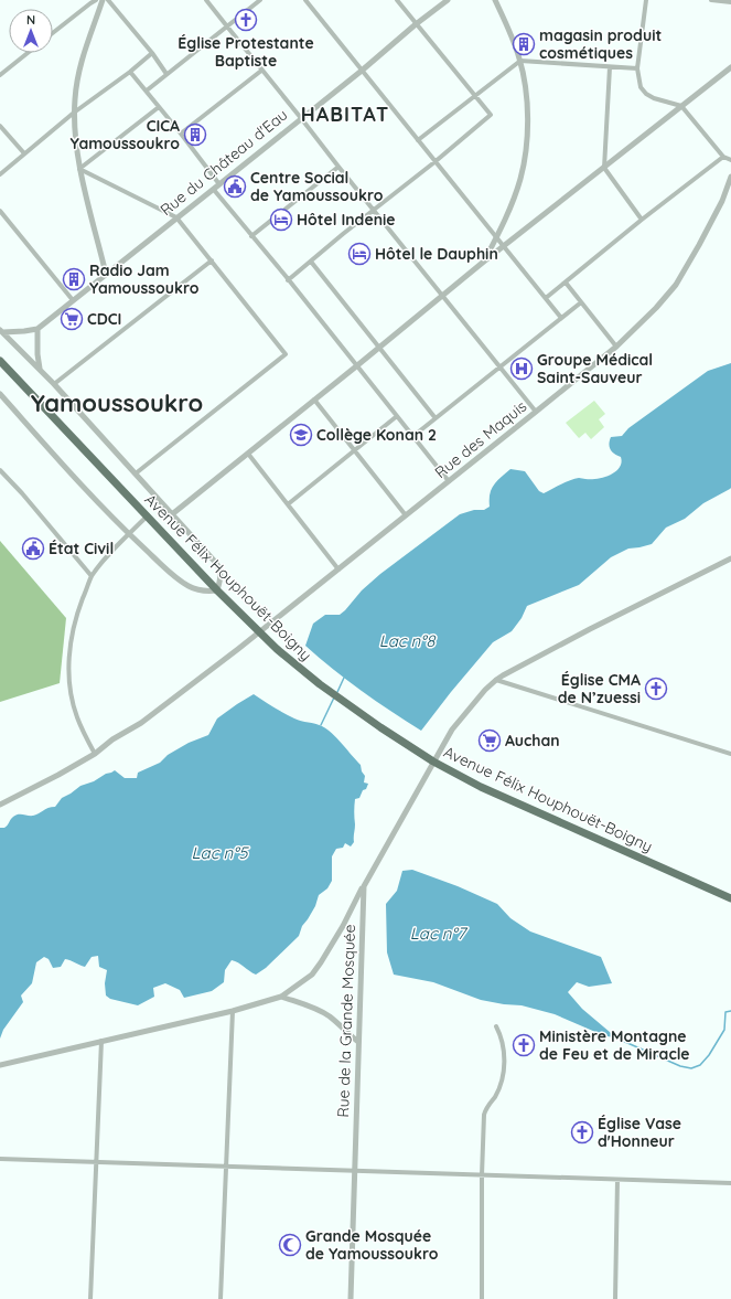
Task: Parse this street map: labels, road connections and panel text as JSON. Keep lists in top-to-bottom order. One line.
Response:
{"streets":{"highway":["Avenue Félix Houphouët-Boigny"],"street":["Rue du Château d'Eau","Rue des Maquis","Rue de la Grande Mosquée"]},"crossings":[["Rue des Maquis","Avenue Félix Houphouët-Boigny"],["Avenue Félix Houphouët-Boigny","Rue de la Grande Mosquée"]],"districts":["HABITAT","Yamoussoukro"],"water":["Lac n°8","Lac n°5","Lac n°7"],"places":{"church":["Église Protestante Baptiste","Église CMA de N’zuessi","Ministère Montagne de Feu et de Miracle","Église Vase d'Honneur"],"building":["magasin produit cosmétiques","CICA Yamoussoukro","Radio Jam Yamoussoukro"],"public building":["Centre Social de Yamoussoukro","État Civil"],"hotel":["Hôtel Indenie","Hôtel le Dauphin"],"supermarket":["CDCI","Auchan"],"hospital":["Groupe Médical Saint-Sauveur"],"school or university":["Collège Konan 2"],"mosque":["Grande Mosquée de Yamoussoukro"]},"north":"top"}
